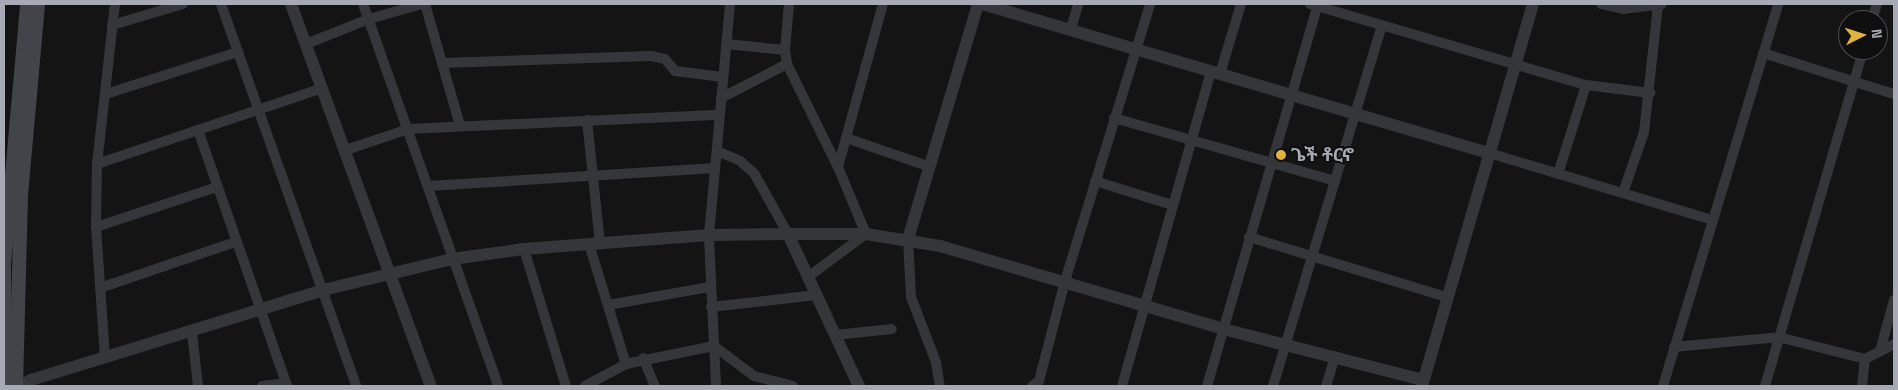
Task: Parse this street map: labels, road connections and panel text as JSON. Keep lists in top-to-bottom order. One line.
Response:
{"places":["ጌች ቶርኖ"],"north":"right"}
